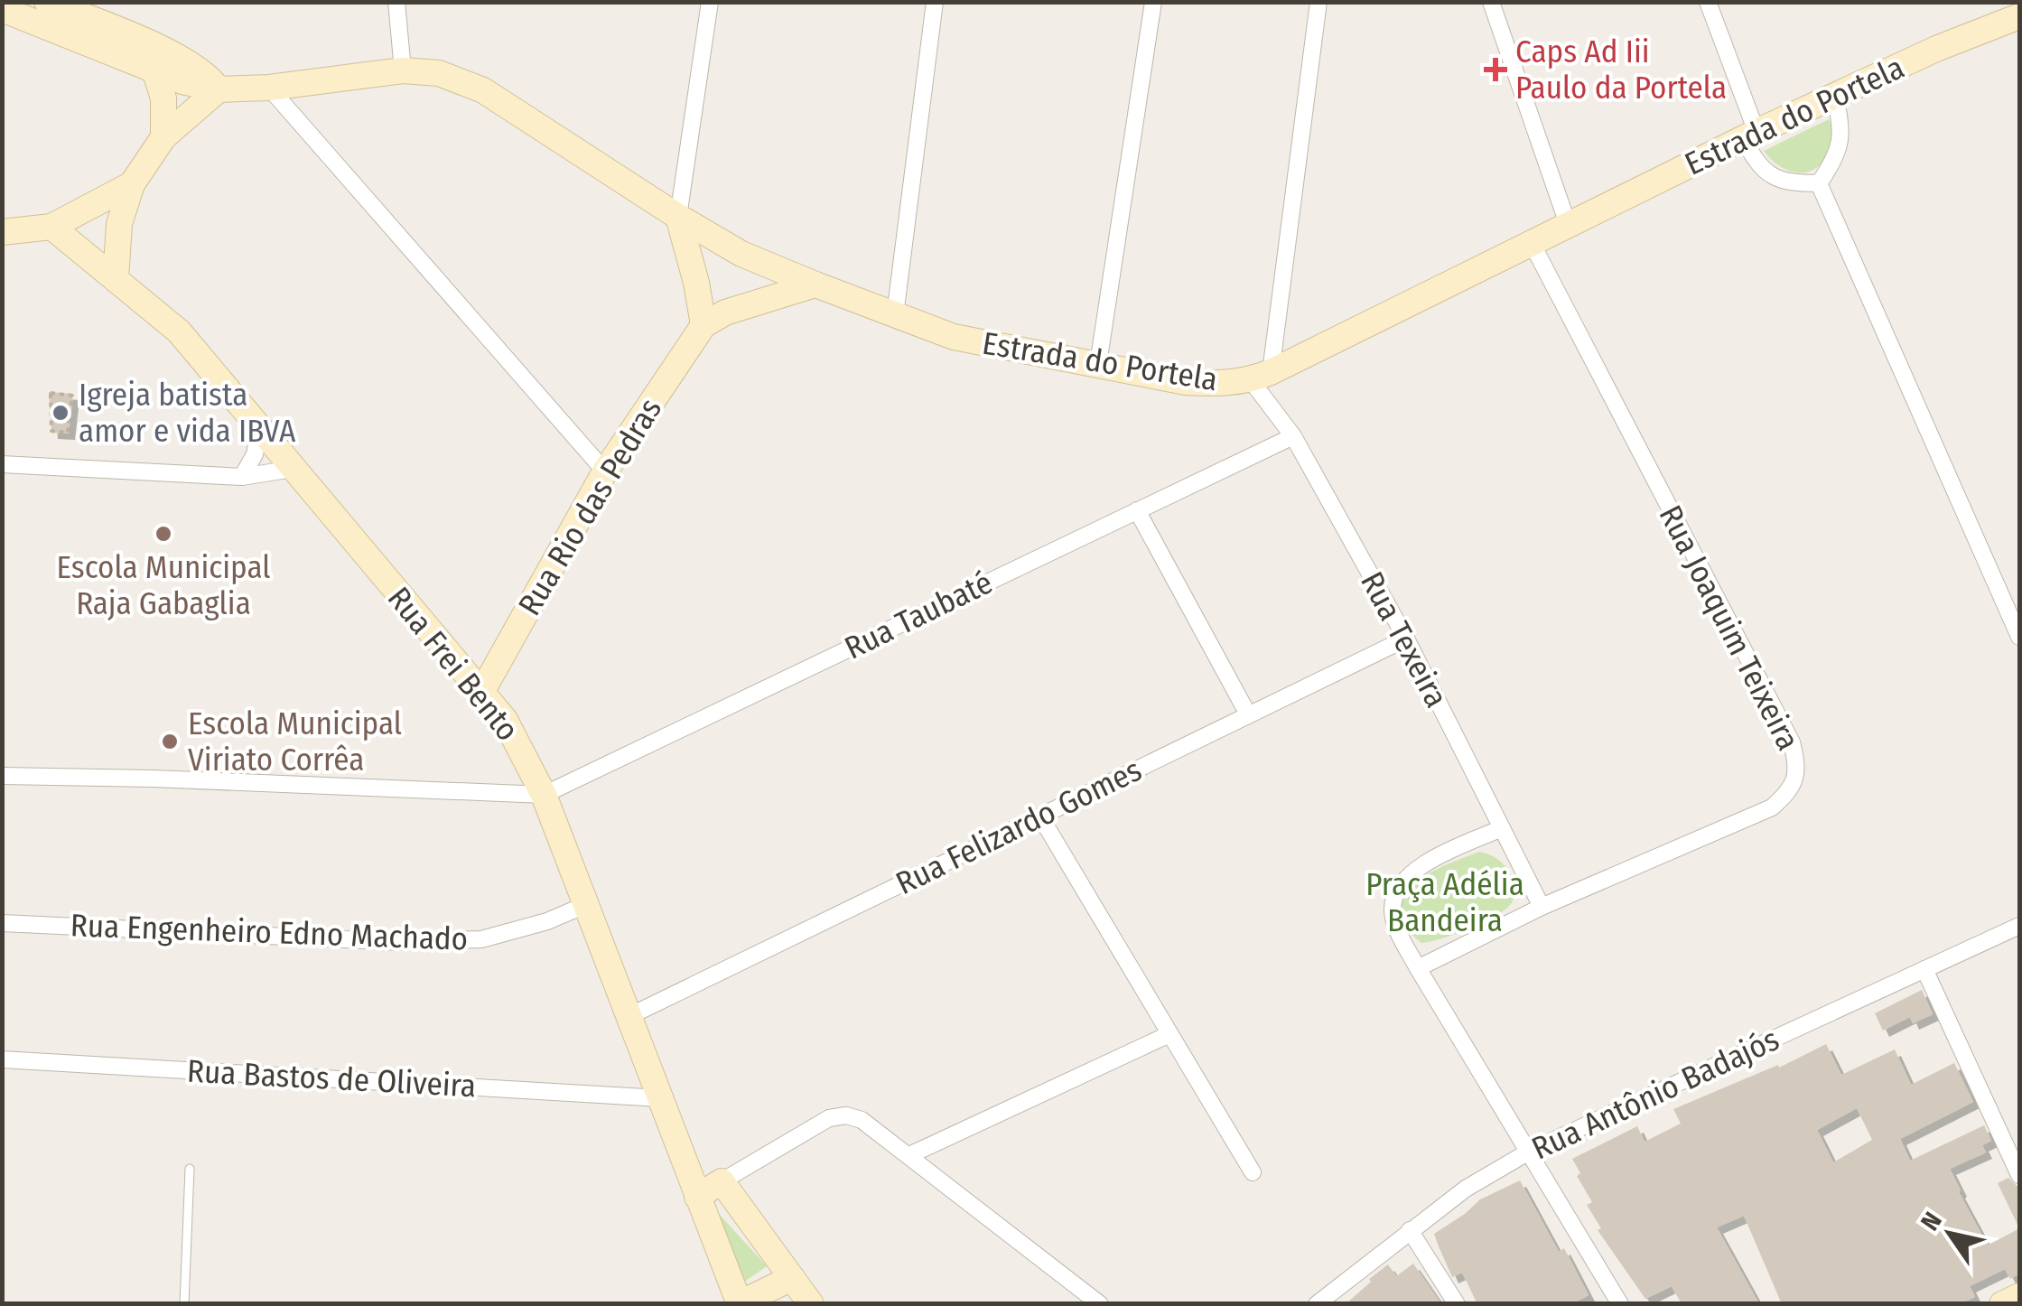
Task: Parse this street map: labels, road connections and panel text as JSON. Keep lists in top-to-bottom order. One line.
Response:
{"streets":{"street":["Estrada do Portela","Rua Rio das Pedras","Rua Taubaté","Rua Joaquim Teixeira","Rua Texeira","Rua Frei Bento","Rua Felizardo Gomes","Rua Engenheiro Edno Machado","Rua Bastos de Oliveira","Rua Antônio Badajós"]},"crossings":[["Estrada do Portela","Rua Joaquim Teixeira"],["Estrada do Portela","Rua Texeira"],["Rua Rio das Pedras","Rua Frei Bento"],["Rua Taubaté","Rua Texeira"],["Rua Taubaté","Rua Frei Bento"],["Rua Joaquim Teixeira","Rua Texeira"],["Rua Texeira","Rua Felizardo Gomes"],["Rua Frei Bento","Rua Felizardo Gomes"],["Rua Frei Bento","Rua Engenheiro Edno Machado"],["Rua Frei Bento","Rua Bastos de Oliveira"]],"parks":["Praça Adélia Bandeira"],"places":{"health":["Caps Ad Iii Paulo da Portela"],"other":["Igreja batista amor e vida IBVA","Escola Municipal Raja Gabaglia","Escola Municipal Viriato Corrêa"]},"north":"top left"}
